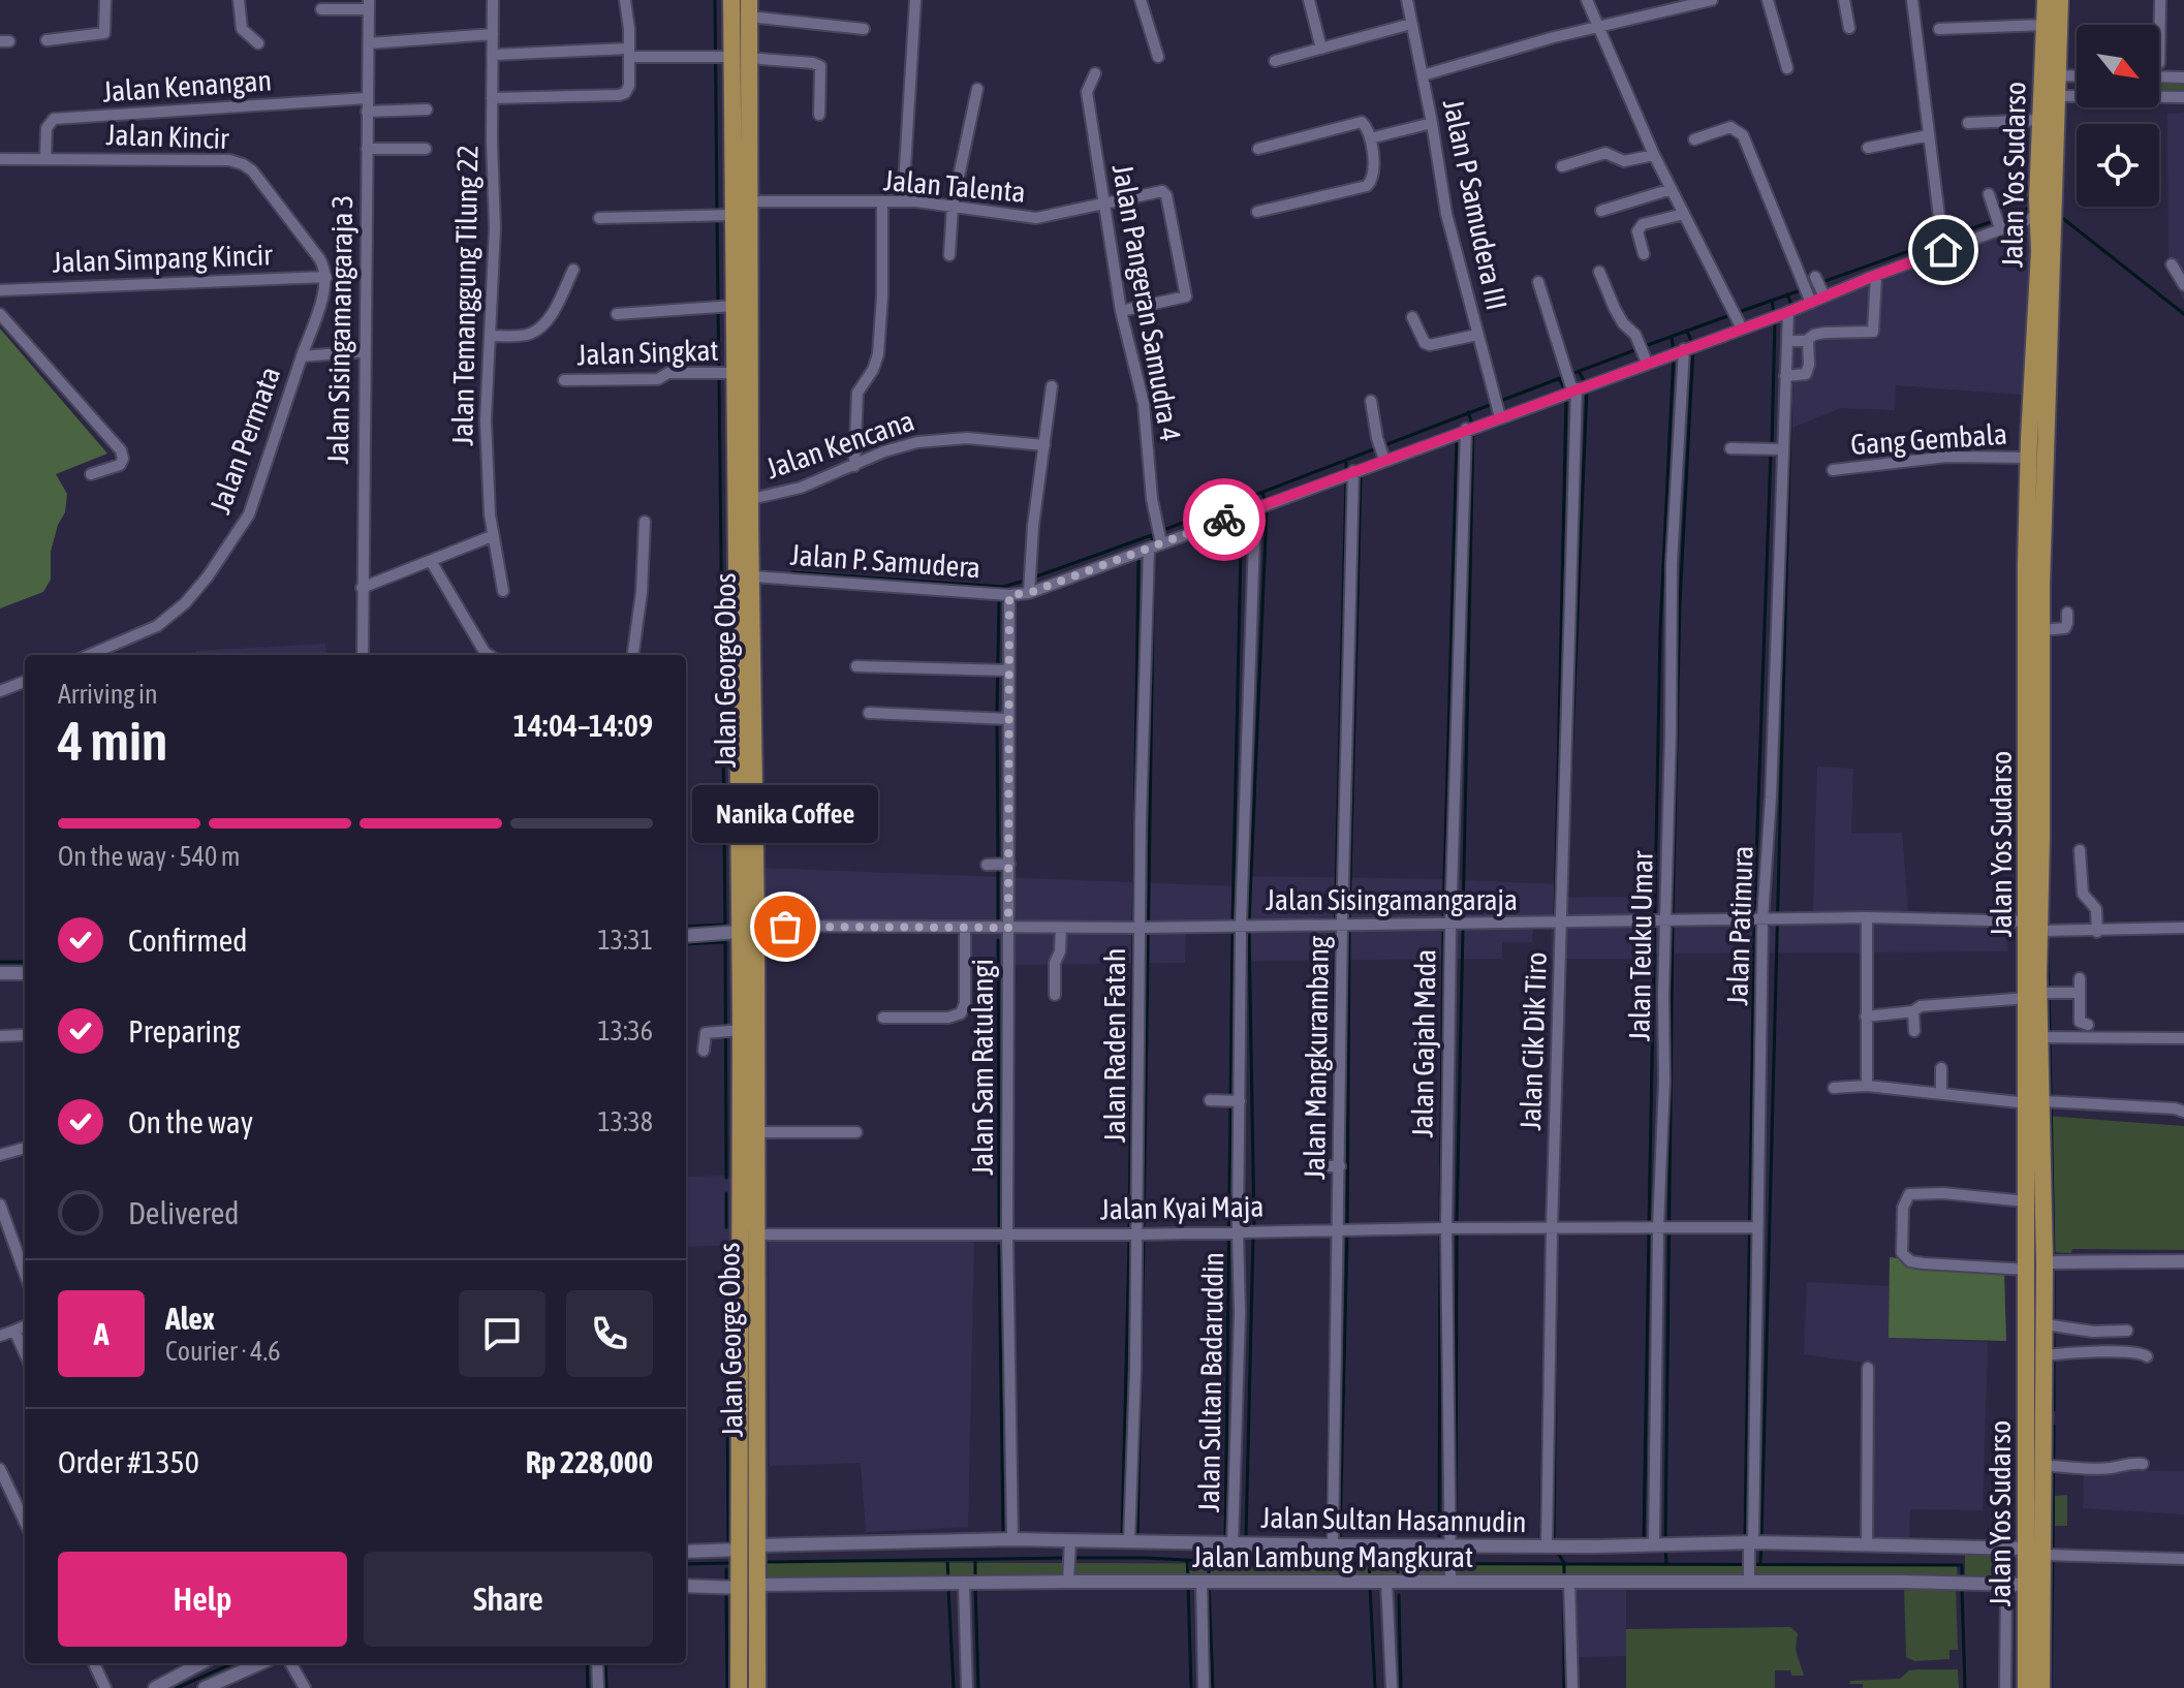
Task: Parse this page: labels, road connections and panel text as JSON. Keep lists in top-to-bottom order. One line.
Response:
{"streets":{"main road":["Jalan Yos Sudarso","Jalan George Obos"],"street":["Jalan Kenangan","Jalan Kincir","Jalan Talenta","Jalan P Samudera III","Jalan Simpang Kincir","Jalan Temanggung Tilung 22","Jalan Pangeran Samudra 4","Jalan Sisingamangaraja 3","Jalan Singkat","Gang Gembala","Jalan Permata","Jalan Kencana","Jalan P. Samudera","Jalan Sisingamangaraja","Jalan Patimura","Jalan Teuku Umar","Jalan Cik Dik Tiro","Jalan Gajah Mada","Jalan Raden Fatah","Jalan Mangkurambang","Jalan Sam Ratulangi","Jalan Kyai Maja","Jalan Sultan Badaruddin","Jalan Sultan Hasannudin","Jalan Lambung Mangkurat"]},"crossings":[["Jalan Kenangan","Jalan Kincir"],["Jalan Kenangan","Jalan Sisingamangaraja 3"],["Jalan Kincir","Jalan Simpang Kincir"],["Jalan Yos Sudarso","Gang Gembala"],["Jalan Yos Sudarso","Jalan P. Samudera"],["Jalan Yos Sudarso","Jalan Sisingamangaraja"],["Jalan Yos Sudarso","Jalan Sultan Hasannudin"],["Jalan Yos Sudarso","Jalan Lambung Mangkurat"],["Jalan Talenta","Jalan Pangeran Samudra 4"],["Jalan Talenta","Jalan George Obos"],["Jalan P Samudera III","Jalan P. Samudera"],["Jalan Pangeran Samudra 4","Jalan P. Samudera"],["Jalan Singkat","Jalan George Obos"],["Jalan Kencana","Jalan George Obos"],["Jalan P. Samudera","Jalan George Obos"],["Jalan P. Samudera","Jalan Patimura"],["Jalan P. Samudera","Jalan Teuku Umar"],["Jalan P. Samudera","Jalan Cik Dik Tiro"],["Jalan P. Samudera","Jalan Gajah Mada"],["Jalan P. Samudera","Jalan Raden Fatah"],["Jalan P. Samudera","Jalan Mangkurambang"],["Jalan P. Samudera","Jalan Sam Ratulangi"],["Jalan P. Samudera","Jalan Sultan Badaruddin"],["Jalan George Obos","Jalan Sisingamangaraja"],["Jalan George Obos","Jalan Kyai Maja"],["Jalan George Obos","Jalan Sultan Hasannudin"],["Jalan George Obos","Jalan Lambung Mangkurat"],["Jalan Sisingamangaraja","Jalan Patimura"],["Jalan Sisingamangaraja","Jalan Teuku Umar"],["Jalan Sisingamangaraja","Jalan Cik Dik Tiro"],["Jalan Sisingamangaraja","Jalan Gajah Mada"],["Jalan Sisingamangaraja","Jalan Raden Fatah"],["Jalan Sisingamangaraja","Jalan Mangkurambang"],["Jalan Sisingamangaraja","Jalan Sam Ratulangi"],["Jalan Sisingamangaraja","Jalan Sultan Badaruddin"],["Jalan Patimura","Jalan Kyai Maja"],["Jalan Patimura","Jalan Sultan Hasannudin"],["Jalan Patimura","Jalan Lambung Mangkurat"],["Jalan Teuku Umar","Jalan Kyai Maja"],["Jalan Teuku Umar","Jalan Sultan Hasannudin"],["Jalan Cik Dik Tiro","Jalan Kyai Maja"],["Jalan Cik Dik Tiro","Jalan Sultan Hasannudin"],["Jalan Gajah Mada","Jalan Kyai Maja"],["Jalan Gajah Mada","Jalan Sultan Hasannudin"],["Jalan Gajah Mada","Jalan Lambung Mangkurat"],["Jalan Raden Fatah","Jalan Kyai Maja"],["Jalan Raden Fatah","Jalan Sultan Hasannudin"],["Jalan Mangkurambang","Jalan Kyai Maja"],["Jalan Mangkurambang","Jalan Sultan Hasannudin"],["Jalan Sam Ratulangi","Jalan Kyai Maja"],["Jalan Sam Ratulangi","Jalan Sultan Hasannudin"],["Jalan Kyai Maja","Jalan Sultan Badaruddin"],["Jalan Sultan Badaruddin","Jalan Sultan Hasannudin"],["Jalan Sultan Hasannudin","Jalan Lambung Mangkurat"]],"places":["Nanika Coffee"],"north":"bottom right","page":{"heading":["4 min","Arriving in","14:04–14:09"],"panel":["Alex","Courier · 4.6","Order #1350","Rp 228,000"],"bubble":"Nanika Coffee","bar":"On the way · 540 m","list":[["Confirmed","13:31"],["Preparing","13:36"],["On the way","13:38"],"Delivered"],"round":"A","buttons":["Help","Share"]}}
